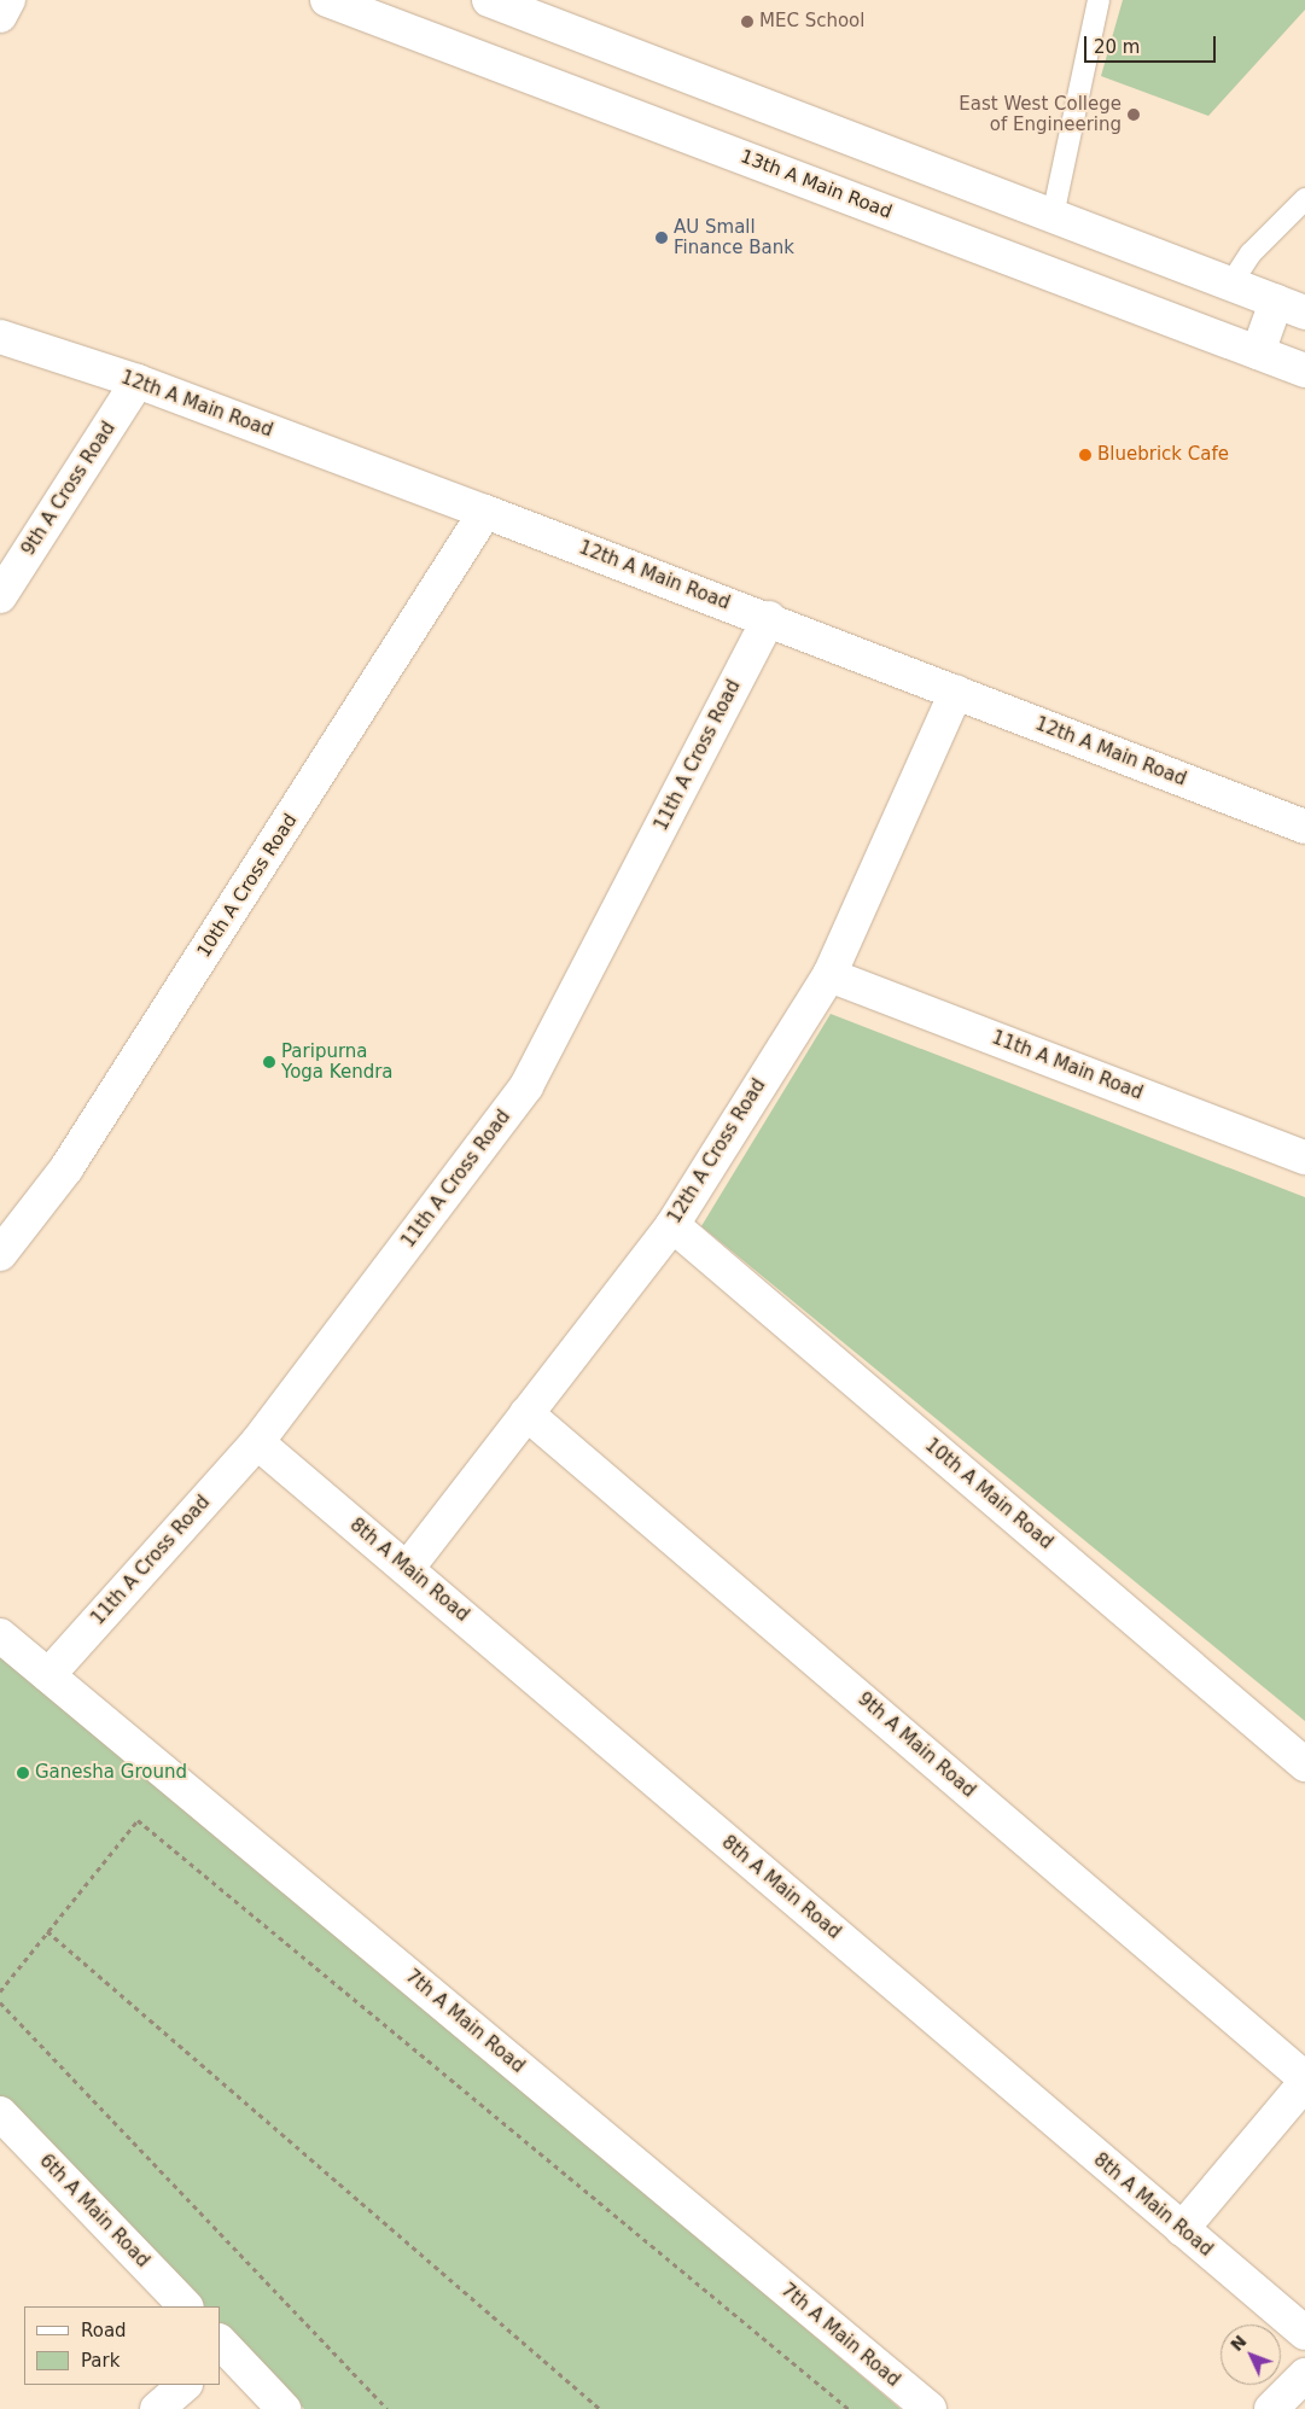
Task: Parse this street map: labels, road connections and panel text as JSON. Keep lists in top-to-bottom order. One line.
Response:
{"streets":{"street":["13th A Main Road","12th A Main Road","9th A Cross Road","11th A Cross Road","10th A Cross Road","11th A Main Road","12th A Cross Road","10th A Main Road","8th A Main Road","9th A Main Road","7th A Main Road","6th A Main Road"]},"crossings":[["12th A Main Road","9th A Cross Road"],["12th A Main Road","11th A Cross Road"],["12th A Main Road","10th A Cross Road"],["12th A Main Road","12th A Cross Road"],["11th A Cross Road","8th A Main Road"],["11th A Cross Road","7th A Main Road"],["11th A Main Road","12th A Cross Road"],["12th A Cross Road","10th A Main Road"],["12th A Cross Road","8th A Main Road"],["12th A Cross Road","9th A Main Road"]],"places":["MEC School","East West College of Engineering","AU Small Finance Bank","Bluebrick Cafe","Paripurna Yoga Kendra","Ganesha Ground"],"legend":["Road","Park"],"scale_bar":"20 m","north":"top left"}
